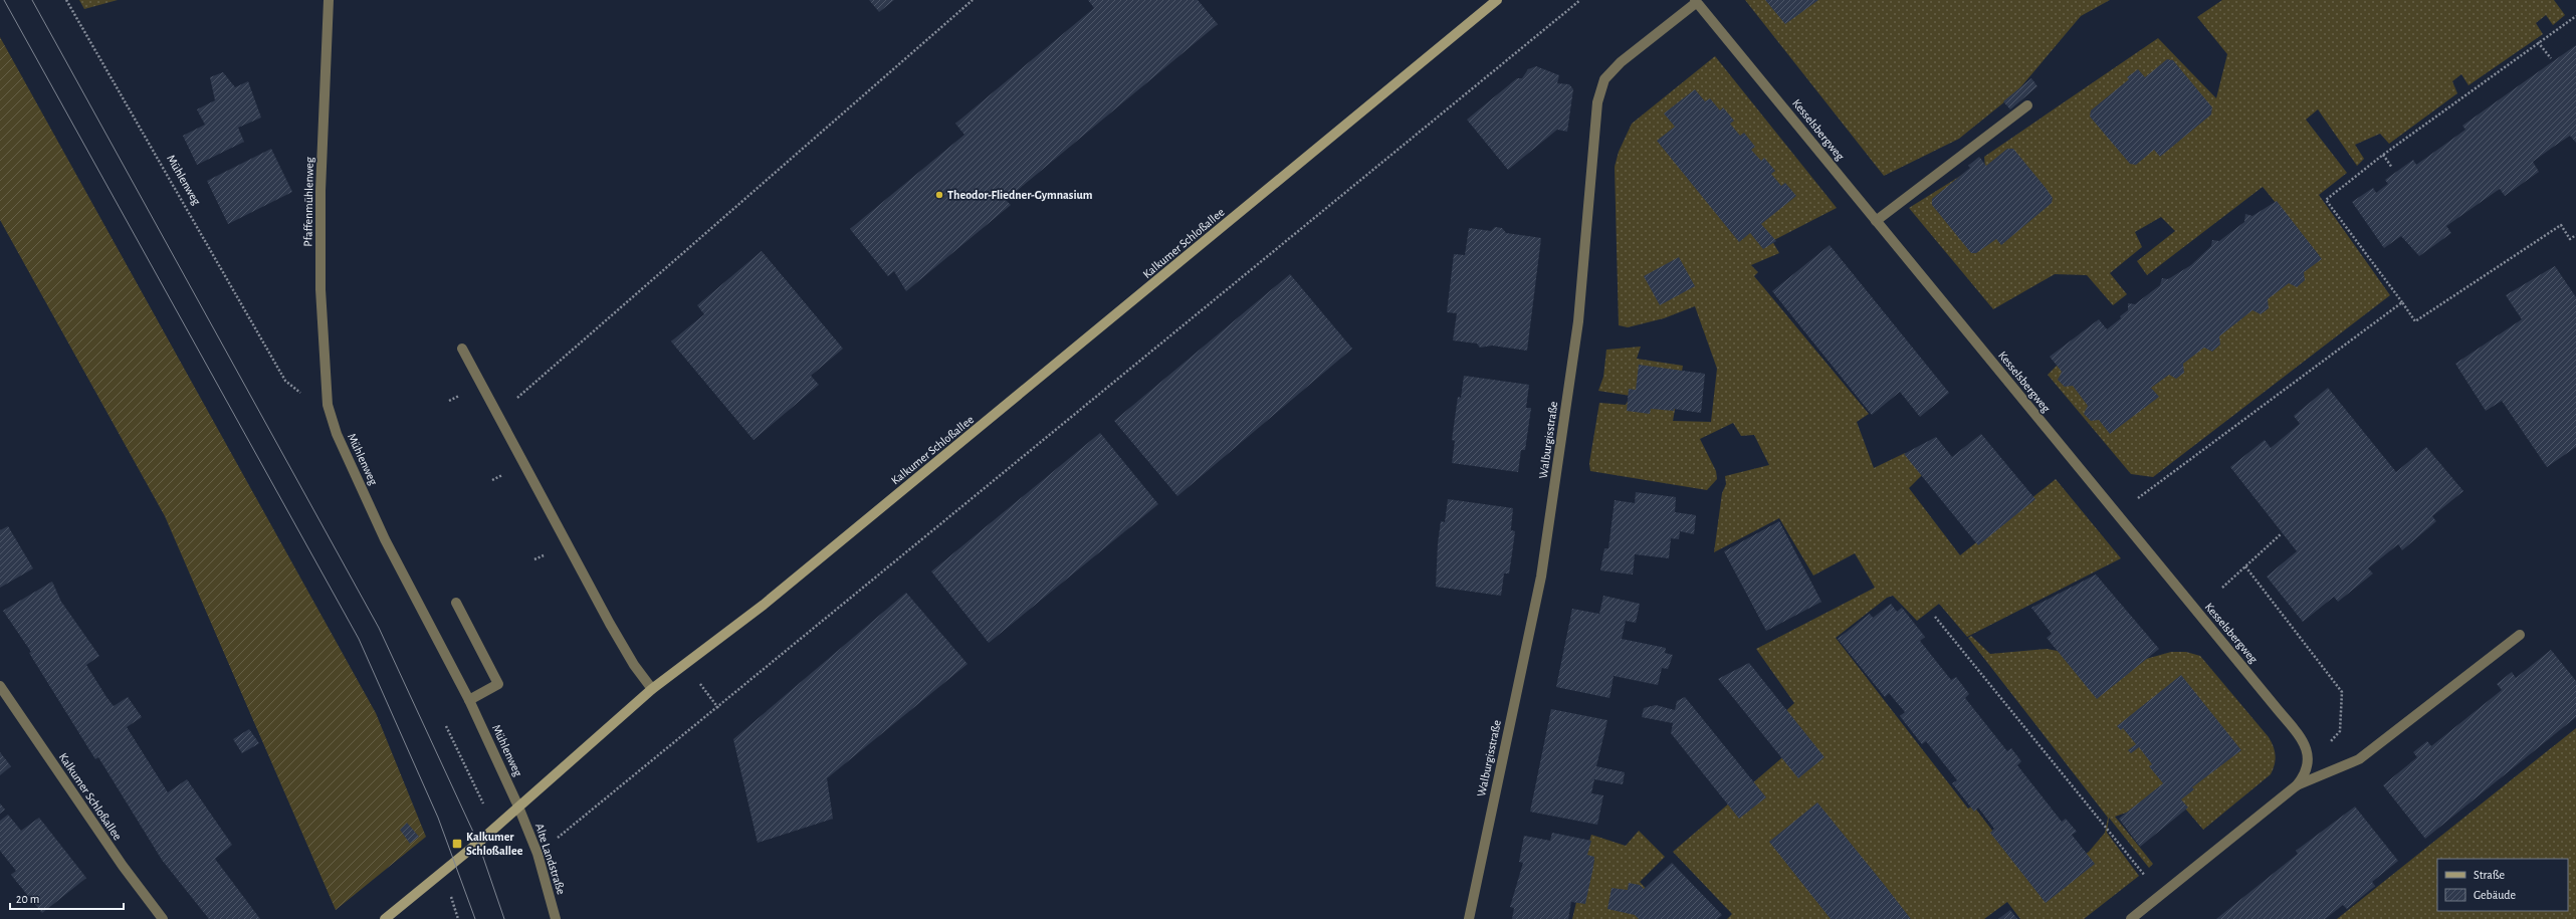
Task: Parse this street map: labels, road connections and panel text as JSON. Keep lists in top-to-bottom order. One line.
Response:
{"streets":{"main road":["Kalkumer Schloßallee"],"street":["Kesselsbergweg","Mühlenweg","Pfaffenmühlenweg","Walburgisstraße","Alte Landstraße"]},"crossings":[["Kesselsbergweg","Walburgisstraße"],["Mühlenweg","Pfaffenmühlenweg"],["Mühlenweg","Kalkumer Schloßallee"],["Mühlenweg","Alte Landstraße"],["Kalkumer Schloßallee","Alte Landstraße"]],"places":{"other":["Theodor-Fliedner-Gymnasium"],"transit":["Kalkumer Schloßallee"]},"legend":["Straße","Gebäude"],"scale_bar":"20 m"}
